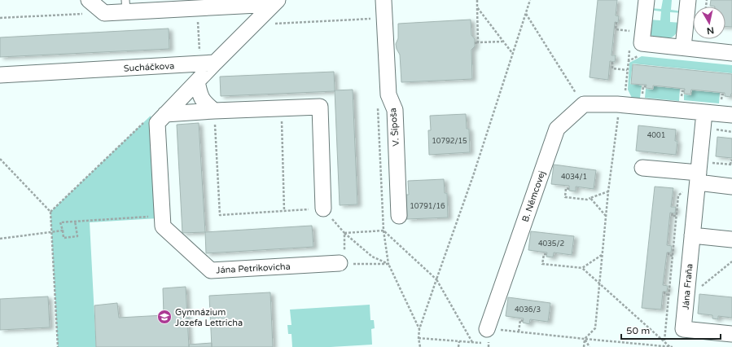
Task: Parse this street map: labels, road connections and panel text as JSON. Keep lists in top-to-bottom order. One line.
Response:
{"streets":{"street":["Sucháčkova","V. Šípoša","B. Němcovej","Jána Petrikovicha","Jána Fraňa"]},"crossings":[["Sucháčkova","Jána Petrikovicha"]],"places":{"school or university":["Gymnázium Jozefa Lettricha"]},"house_numbers":["4001","10792/15","4034/1","10791/16","4035/2","4036/3"],"scale_bar":"50 m","north":"bottom"}
